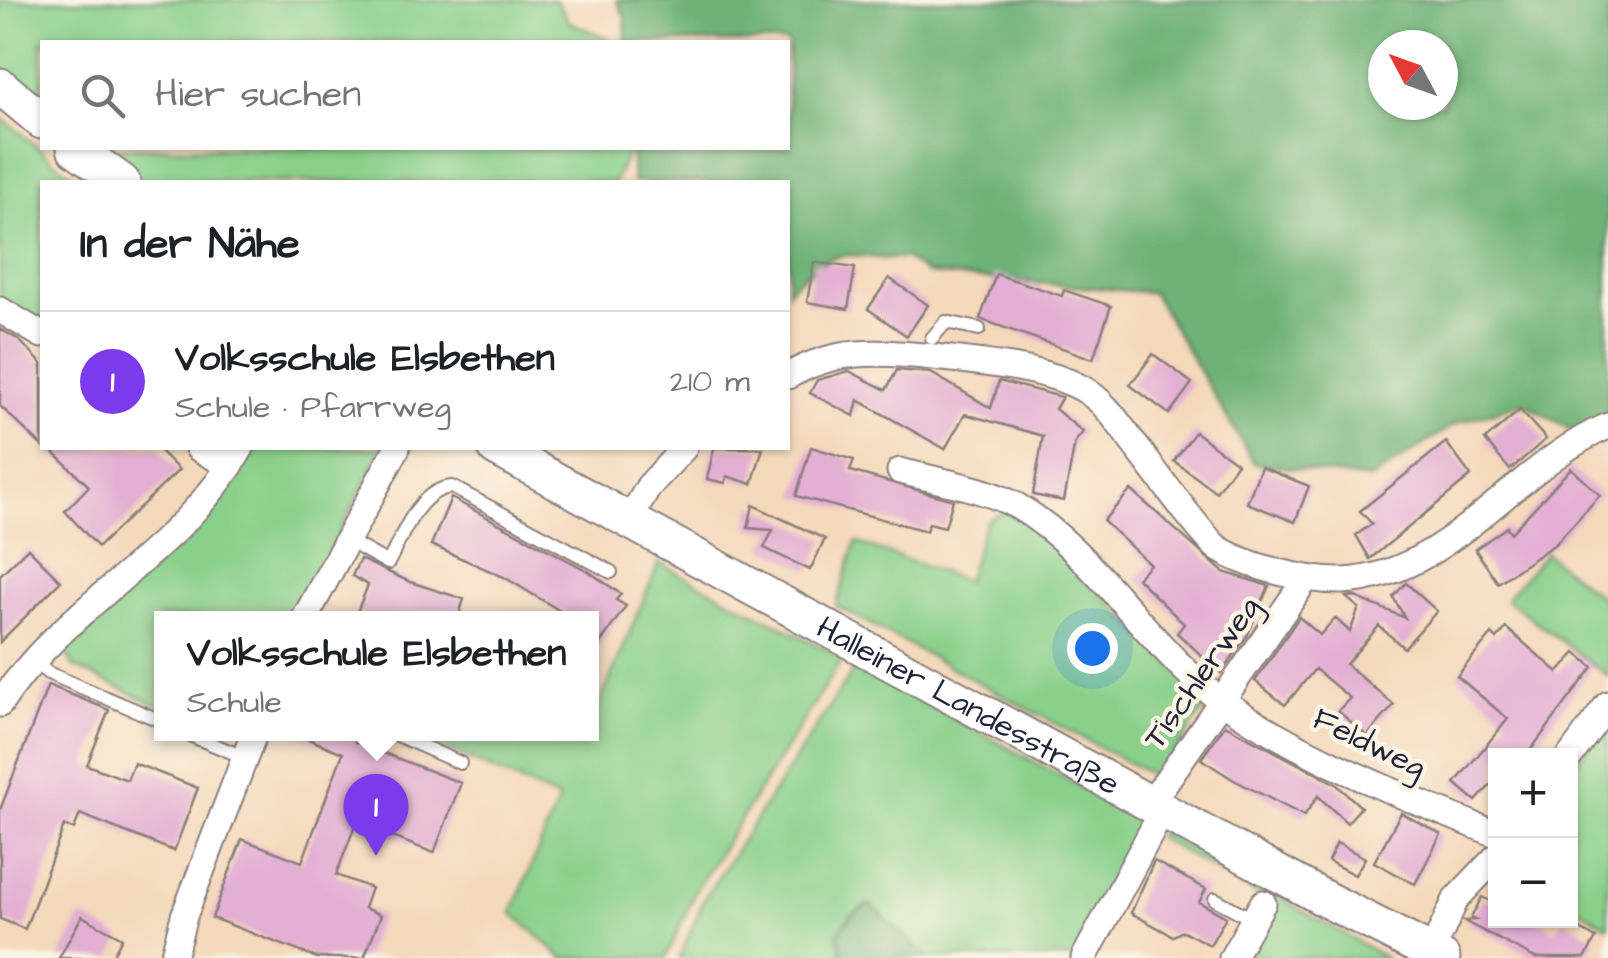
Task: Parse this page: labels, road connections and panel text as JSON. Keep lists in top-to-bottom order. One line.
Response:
{"streets":{"main road":["Halleiner Landesstraße"],"street":["Tischlerweg","Feldweg"]},"crossings":[["Tischlerweg","Halleiner Landesstraße"],["Tischlerweg","Feldweg"]],"north":"top left","page":{"search":"Hier suchen","heading":"In der Nähe","list":[{"mark":"1","name":"Volksschule Elsbethen","note":"Schule · Pfarrweg","value":"210 m"}],"popup":["Volksschule Elsbethen","Schule"],"map_buttons":["+","−"],"pins":"1"}}
